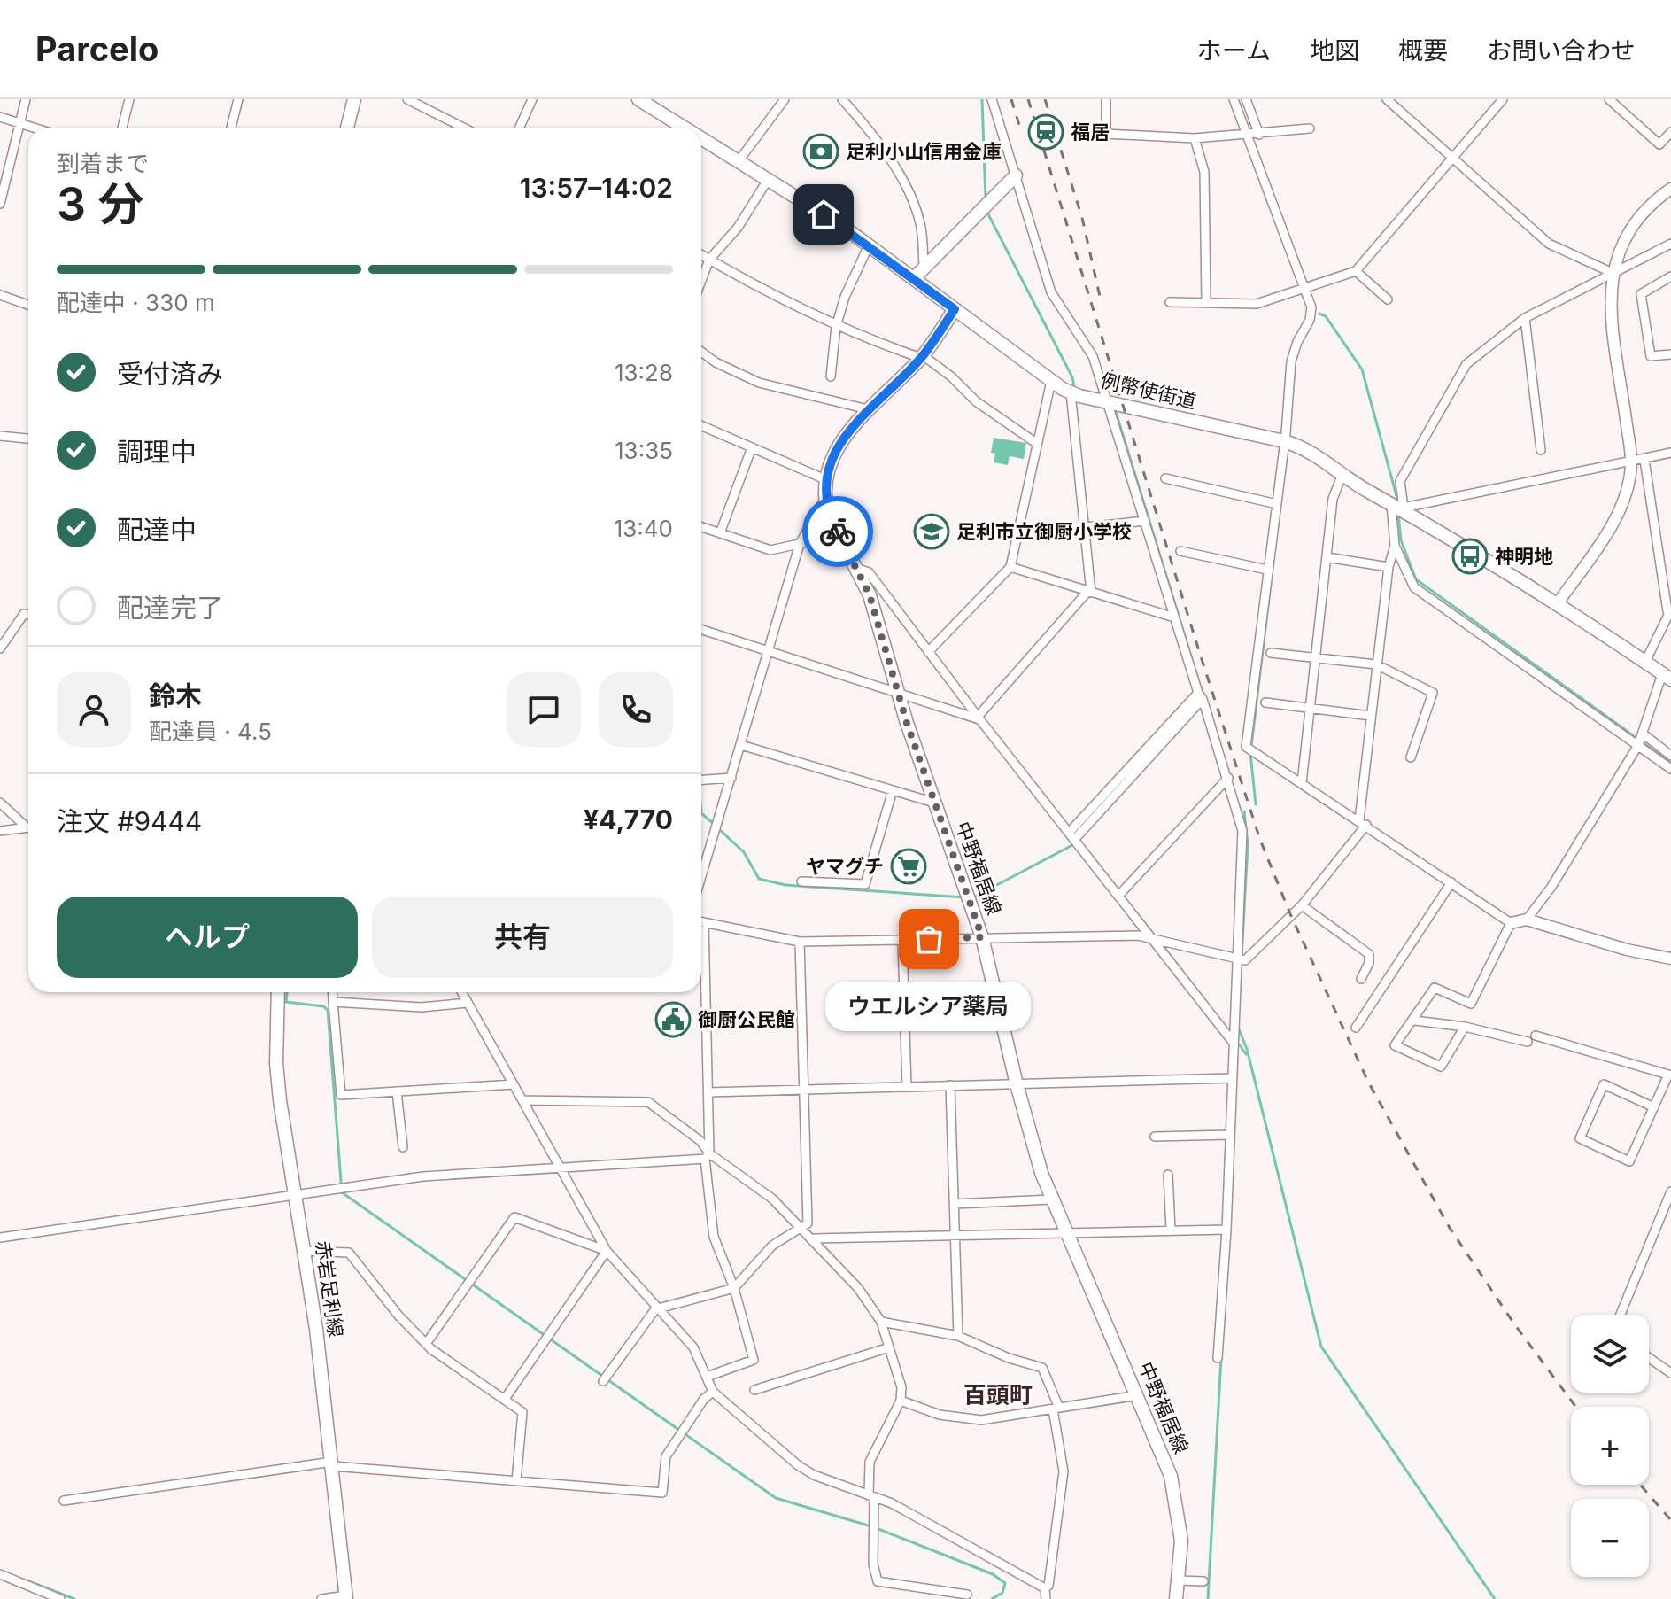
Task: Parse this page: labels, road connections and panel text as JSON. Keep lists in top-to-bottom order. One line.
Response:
{"streets":{"main road":["例幣使街道","中野福居線","赤岩足利線"]},"districts":["百頭町"],"places":{"station":["福居"],"bank":["足利小山信用金庫"],"school or university":["足利市立御厨小学校"],"bus stop":["神明地"],"supermarket":["ヤマグチ"],"other":["ウエルシア薬局"],"public building":["御厨公民館"]},"page":{"header":"Parcelo","nav":["ホーム","地図","概要","お問い合わせ"],"heading":["3 分","到着まで","13:57–14:02"],"panel":["鈴木","配達員 · 4.5","注文 #9444","¥4,770"],"bar":"配達中 · 330 m","list":[["受付済み","13:28"],["調理中","13:35"],["配達中","13:40"],"配達完了"],"buttons":["ヘルプ","共有"],"bubble":"ウエルシア薬局","map_buttons":["+","−"]}}
